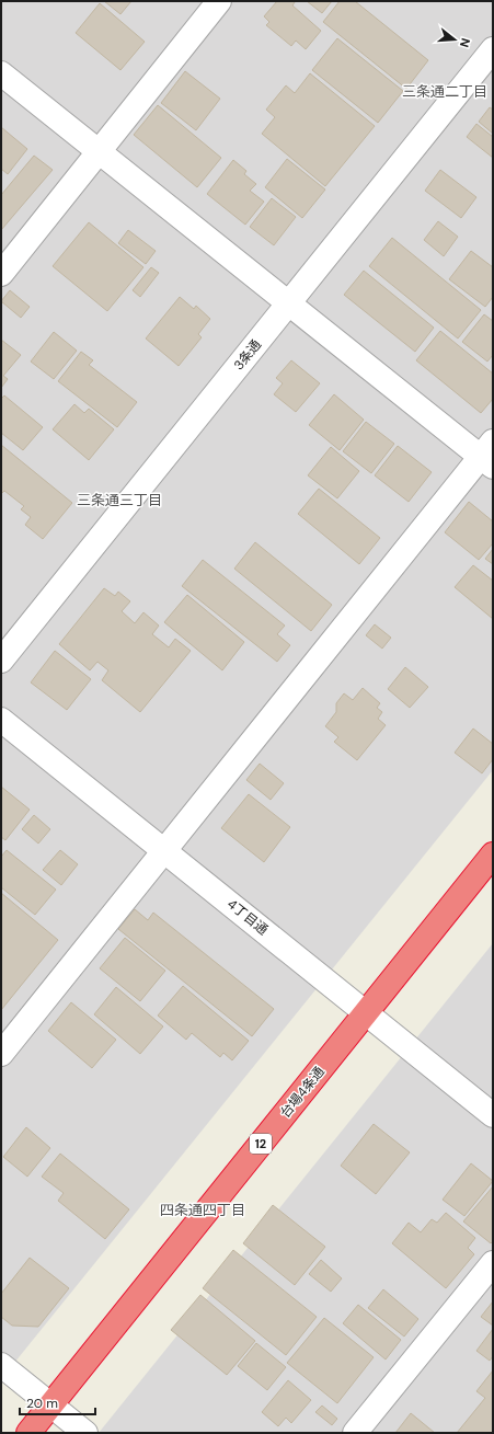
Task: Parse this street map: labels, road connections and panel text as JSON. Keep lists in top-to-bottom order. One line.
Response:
{"streets":{"highway":["台場4条通","12"],"street":["3条通","4丁目通"]},"crossings":[["4丁目通","台場4条通"]],"districts":["三条通二丁目","三条通三丁目","四条通四丁目"],"scale_bar":"20 m","north":"right"}
